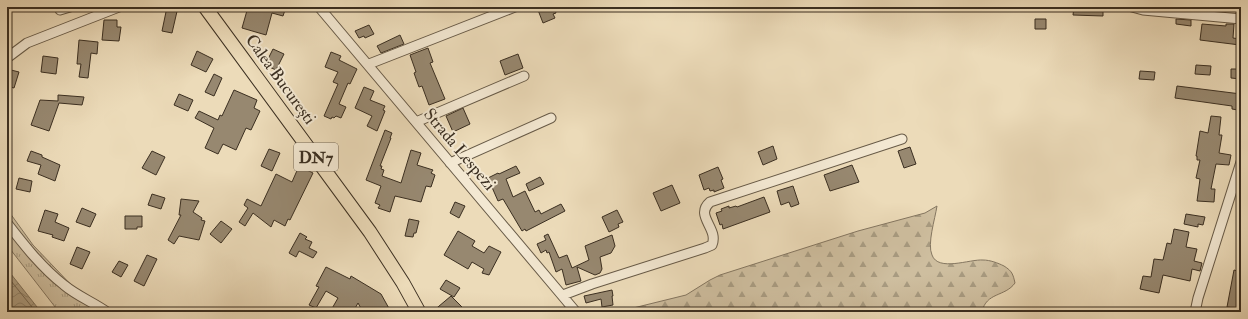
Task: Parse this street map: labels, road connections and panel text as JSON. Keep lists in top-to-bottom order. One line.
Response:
{"streets":{"highway":["Calea București","DN7"],"street":["Strada Lespezi"]}}
